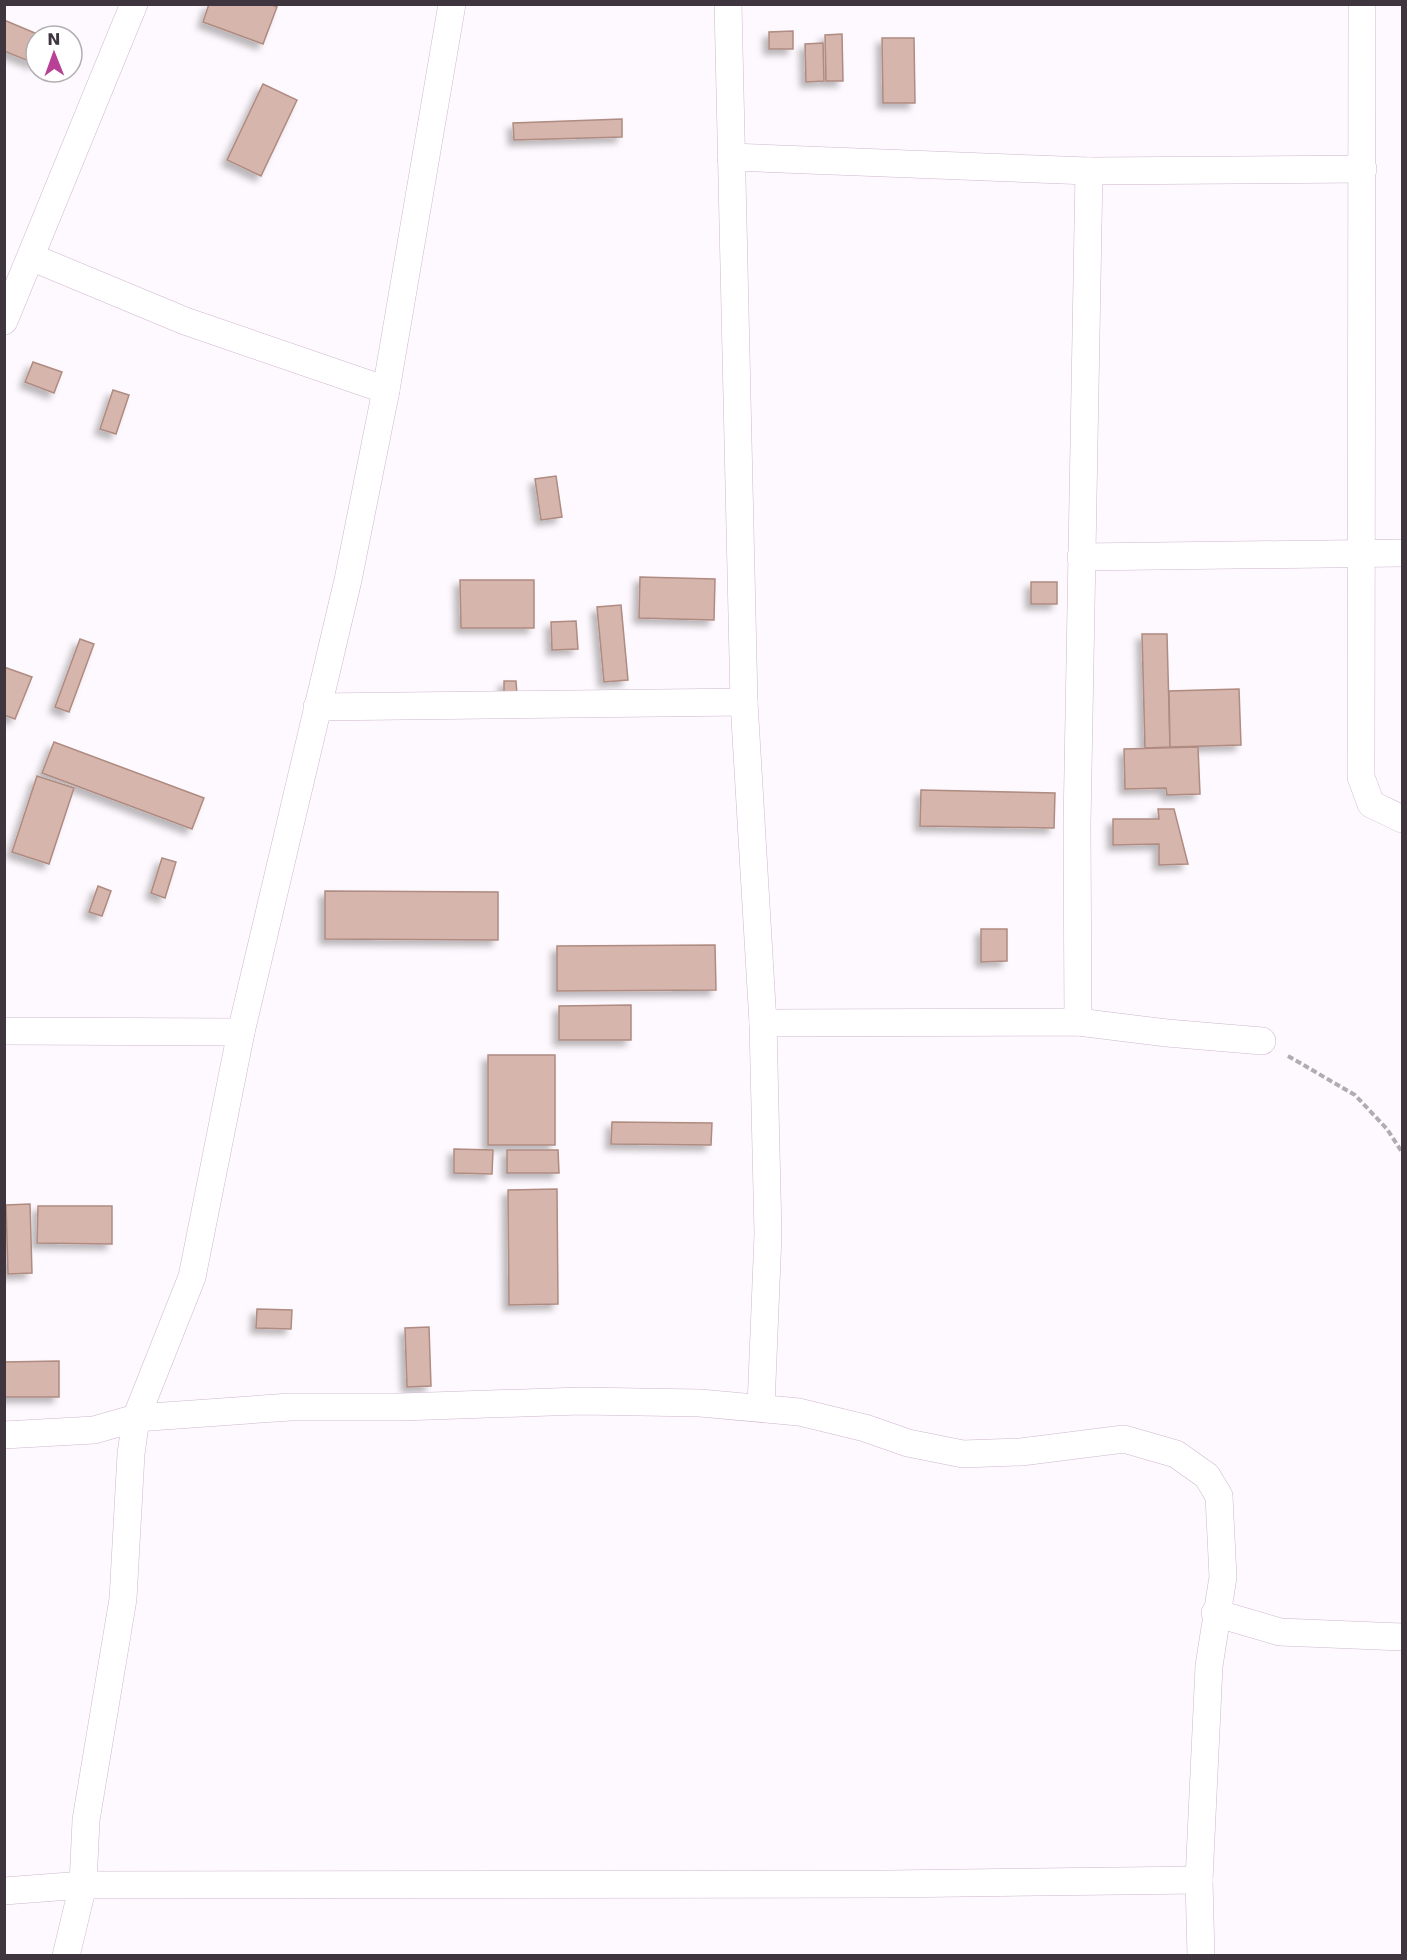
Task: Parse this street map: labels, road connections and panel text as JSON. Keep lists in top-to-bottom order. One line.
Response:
{"north":"top"}
